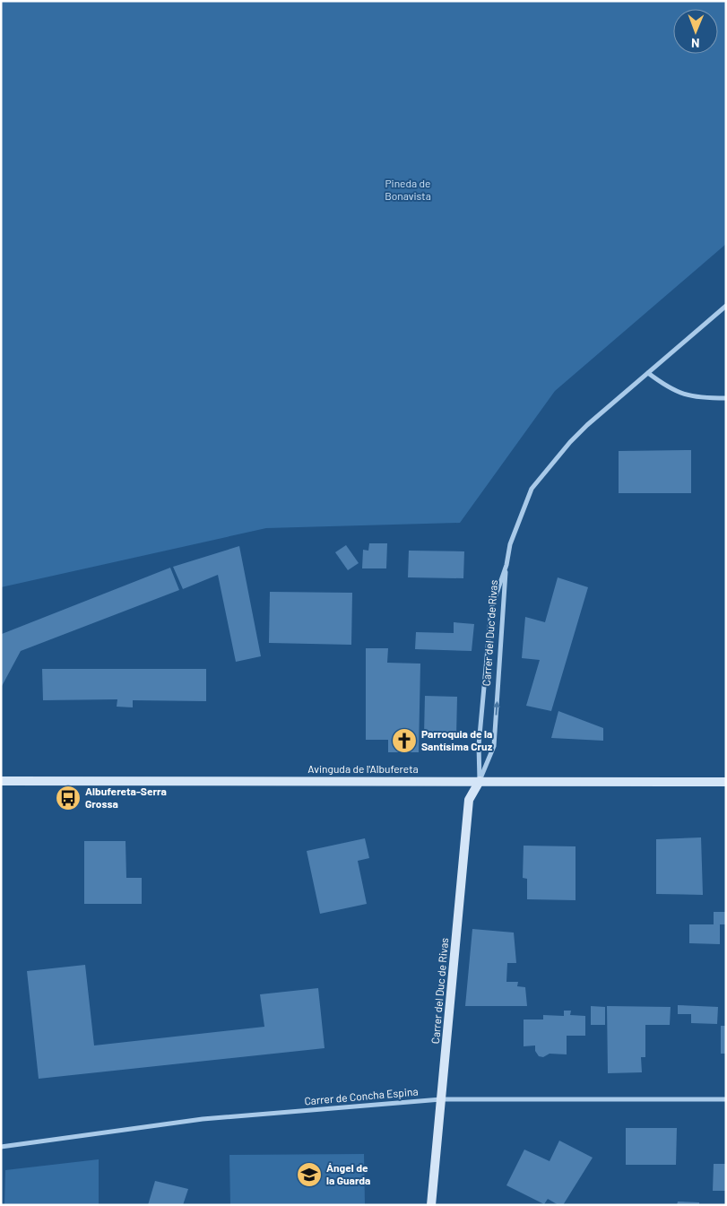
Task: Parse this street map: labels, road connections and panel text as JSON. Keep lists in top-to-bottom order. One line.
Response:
{"streets":{"main road":["Carrer del Duc de Rivas","Avinguda de l'Albufereta"],"street":["Carrer de Concha Espina"]},"crossings":[["Carrer del Duc de Rivas","Avinguda de l'Albufereta"],["Carrer del Duc de Rivas","Carrer de Concha Espina"]],"parks":["Pineda de Bonavista"],"places":{"church":["Parroquia de la Santísima Cruz"],"bus stop":["Albufereta-Serra Grossa"],"school or university":["Ángel de la Guarda"]},"north":"bottom"}
